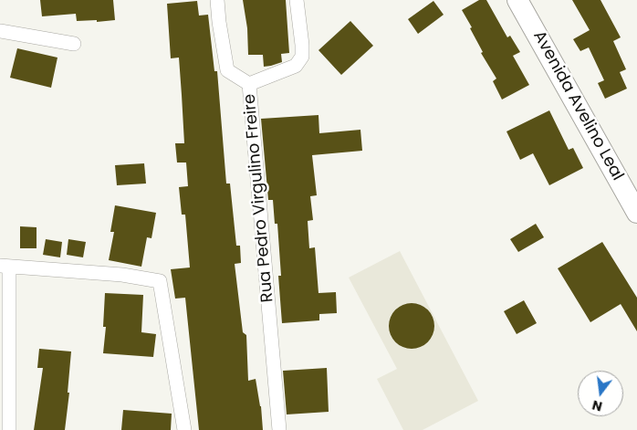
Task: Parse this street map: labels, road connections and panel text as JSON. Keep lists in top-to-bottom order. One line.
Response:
{"streets":{"main road":["Avenida Avelino Leal"],"street":["Rua Pedro Virgulino Freire"]},"north":"bottom"}
